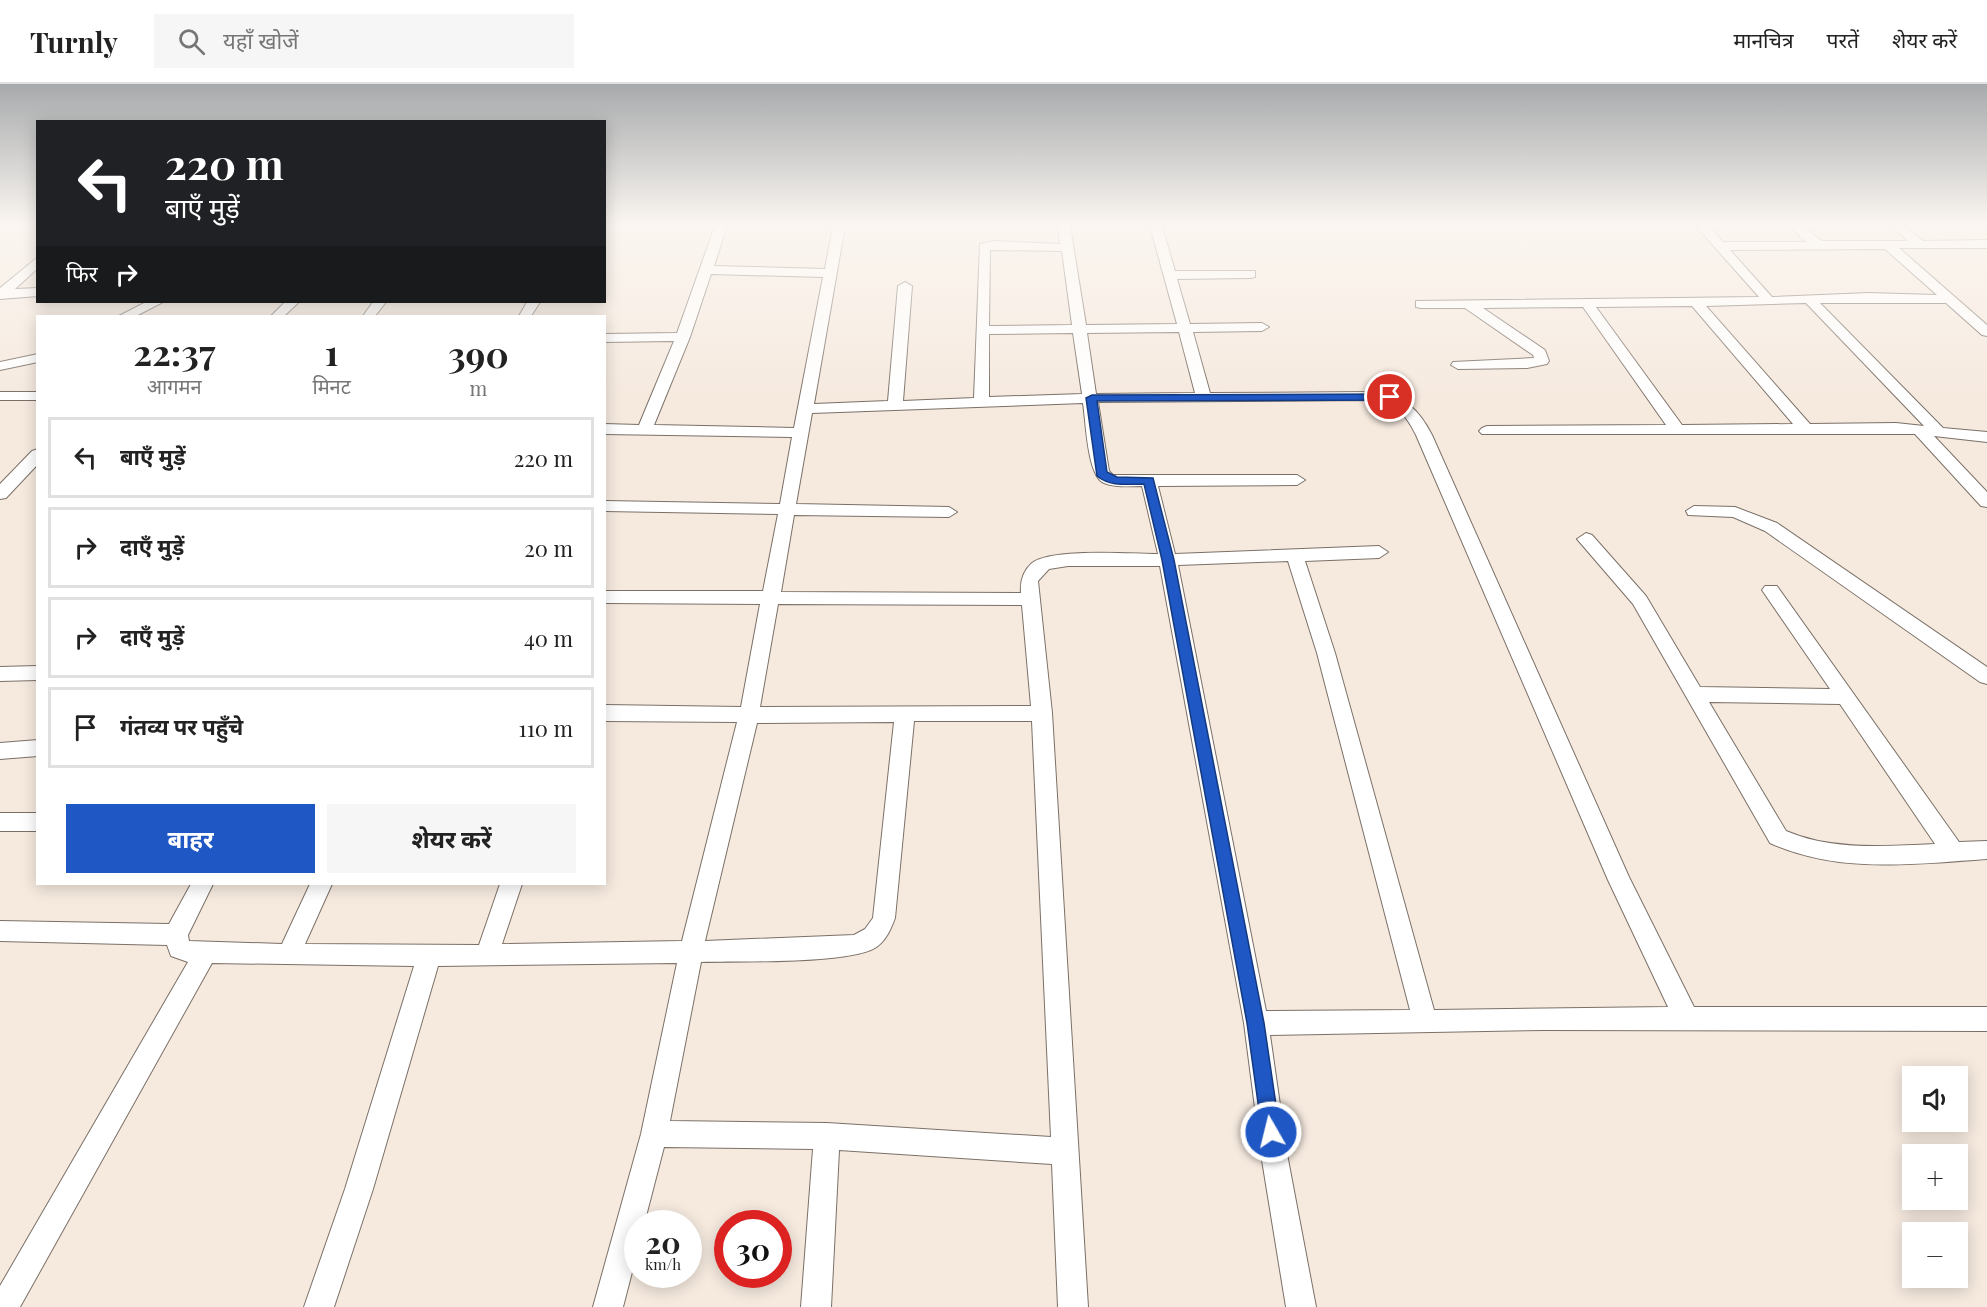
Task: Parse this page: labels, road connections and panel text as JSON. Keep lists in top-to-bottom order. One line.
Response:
{"page":{"header":"Turnly","search":"यहाँ खोजें","nav":["मानचित्र","परतें","शेयर करें"],"turn":["220 m","बाएँ मुड़ें"],"then":"फिर","eta":["22:37","आगमन","1","मिनट","390","m"],"list":[{"name":"बाएँ मुड़ें","value":"220 m"},{"name":"दाएँ मुड़ें","value":"20 m"},{"name":"दाएँ मुड़ें","value":"40 m"},{"name":"गंतव्य पर पहुँचे","value":"110 m"}],"buttons":["बाहर","शेयर करें"],"map_buttons":["+","−"],"speed":"20 km/h","limit":"30"}}
